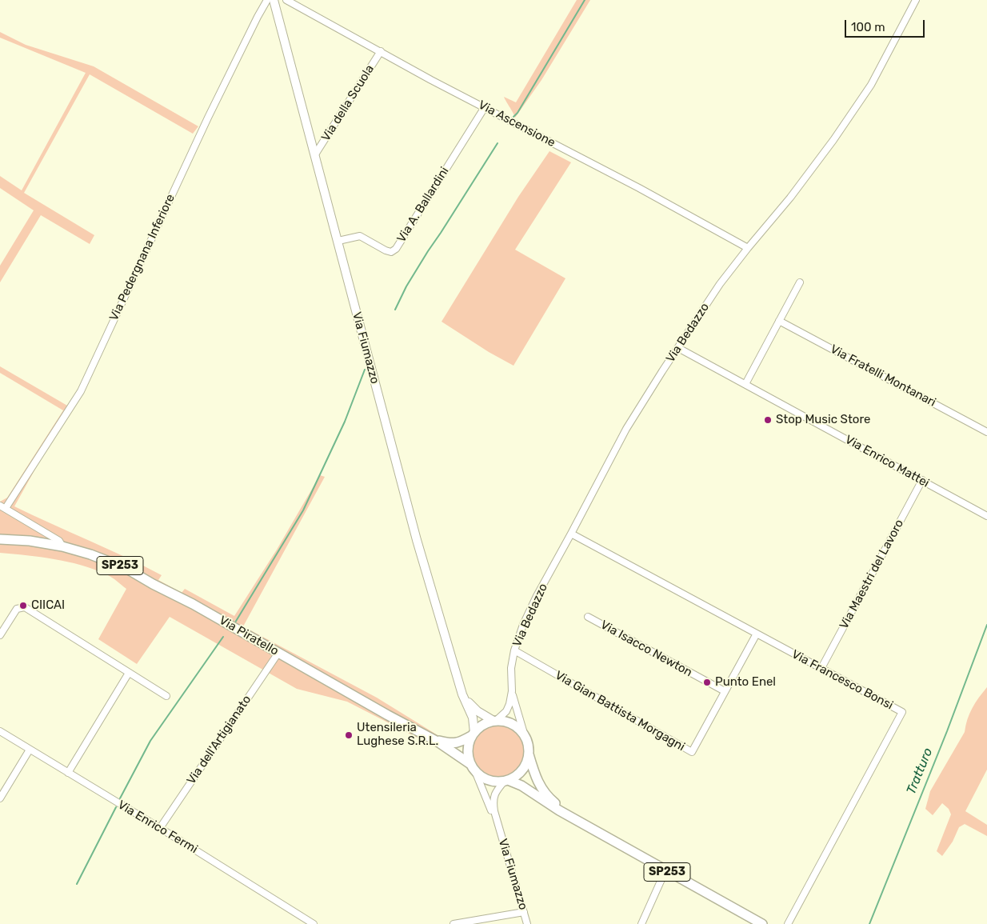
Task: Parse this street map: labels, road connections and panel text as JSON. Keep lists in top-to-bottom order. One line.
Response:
{"streets":{"main road":["SP253","Via Piratello"],"street":["Via della Scuola","Via Ascensione","Via A. Ballardini","Via Pedergnana Inferiore","Via Bedazzo","Via Fiumazzo","Via Fratelli Montanari","Via Enrico Mattei","Via Maestri del Lavoro","Via Isacco Newton","Via Francesco Bonsi","Via Gian Battista Morgagni","Via dell'Artigianato","Via Enrico Fermi"]},"crossings":[["Via della Scuola","Via Ascensione"],["Via della Scuola","Via Fiumazzo"],["Via Ascensione","Via A. Ballardini"],["Via Ascensione","Via Bedazzo"],["Via A. Ballardini","Via Fiumazzo"],["Via Pedergnana Inferiore","Via Piratello"],["Via Bedazzo","Via Fiumazzo"],["Via Bedazzo","Via Enrico Mattei"],["Via Bedazzo","SP253"],["Via Bedazzo","Via Piratello"],["Via Bedazzo","Via Francesco Bonsi"],["Via Bedazzo","Via Gian Battista Morgagni"],["Via Fiumazzo","SP253"],["Via Fiumazzo","Via Piratello"],["Via Enrico Mattei","Via Maestri del Lavoro"],["SP253","Via Piratello"],["Via Maestri del Lavoro","Via Francesco Bonsi"],["Via Piratello","Via dell'Artigianato"],["Via Isacco Newton","Via Gian Battista Morgagni"],["Via Francesco Bonsi","Via Gian Battista Morgagni"],["Via dell'Artigianato","Via Enrico Fermi"]],"water":["Tratturo"],"places":["Stop Music Store","CIICAI","Punto Enel","Utensileria Lughese S.R.L."],"scale_bar":"100 m"}
